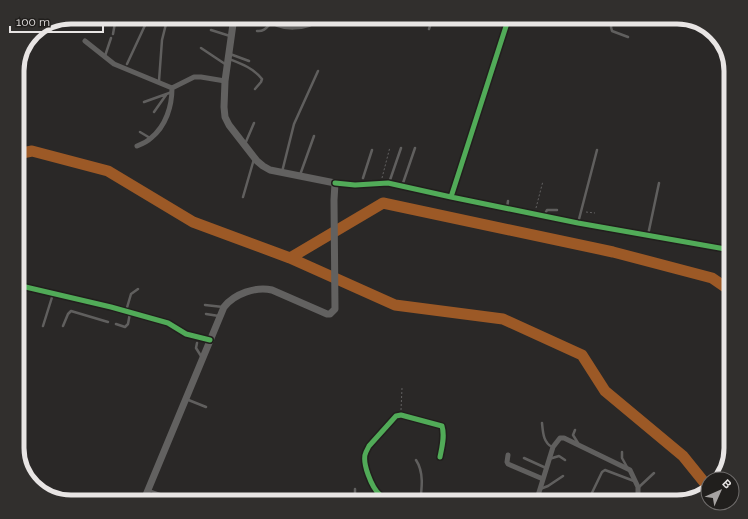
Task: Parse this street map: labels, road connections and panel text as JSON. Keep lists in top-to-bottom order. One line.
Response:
{"scale_bar":"100 m","north":"top right"}
